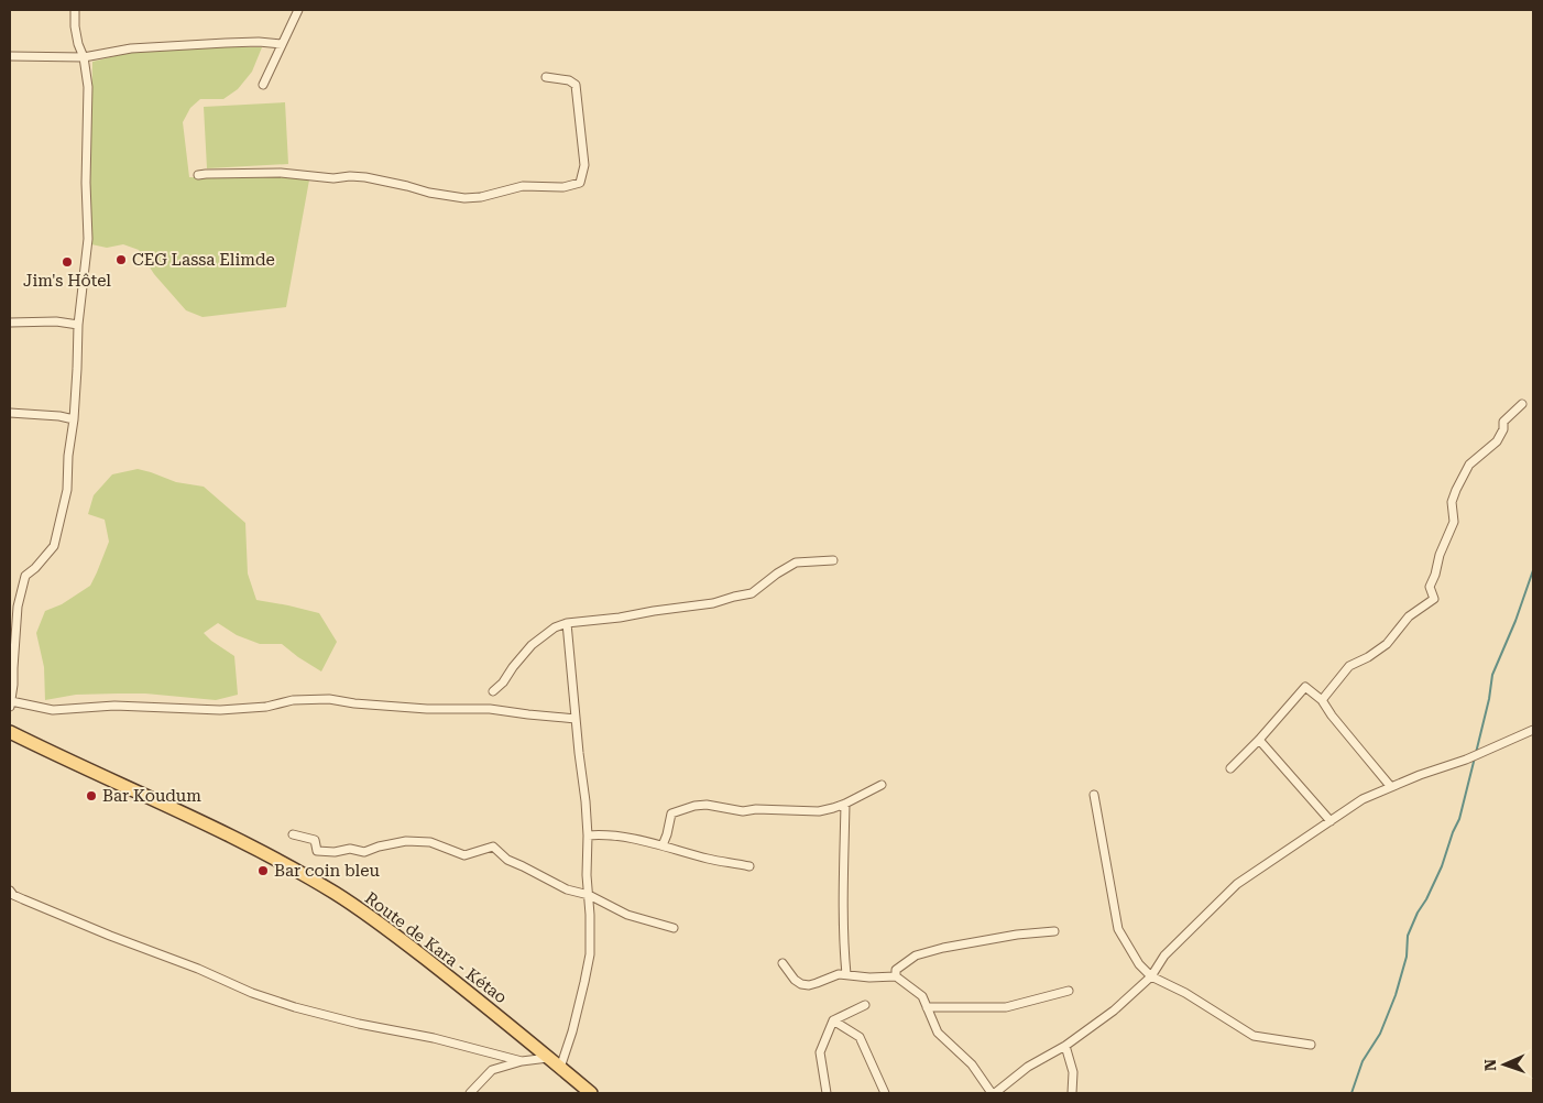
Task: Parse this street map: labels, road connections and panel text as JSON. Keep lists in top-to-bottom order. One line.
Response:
{"streets":{"main road":["Route de Kara - Kétao"]},"places":["CEG Lassa Elimde","Jim's Hôtel","Bar Koudum","Bar coin bleu"],"north":"left"}
